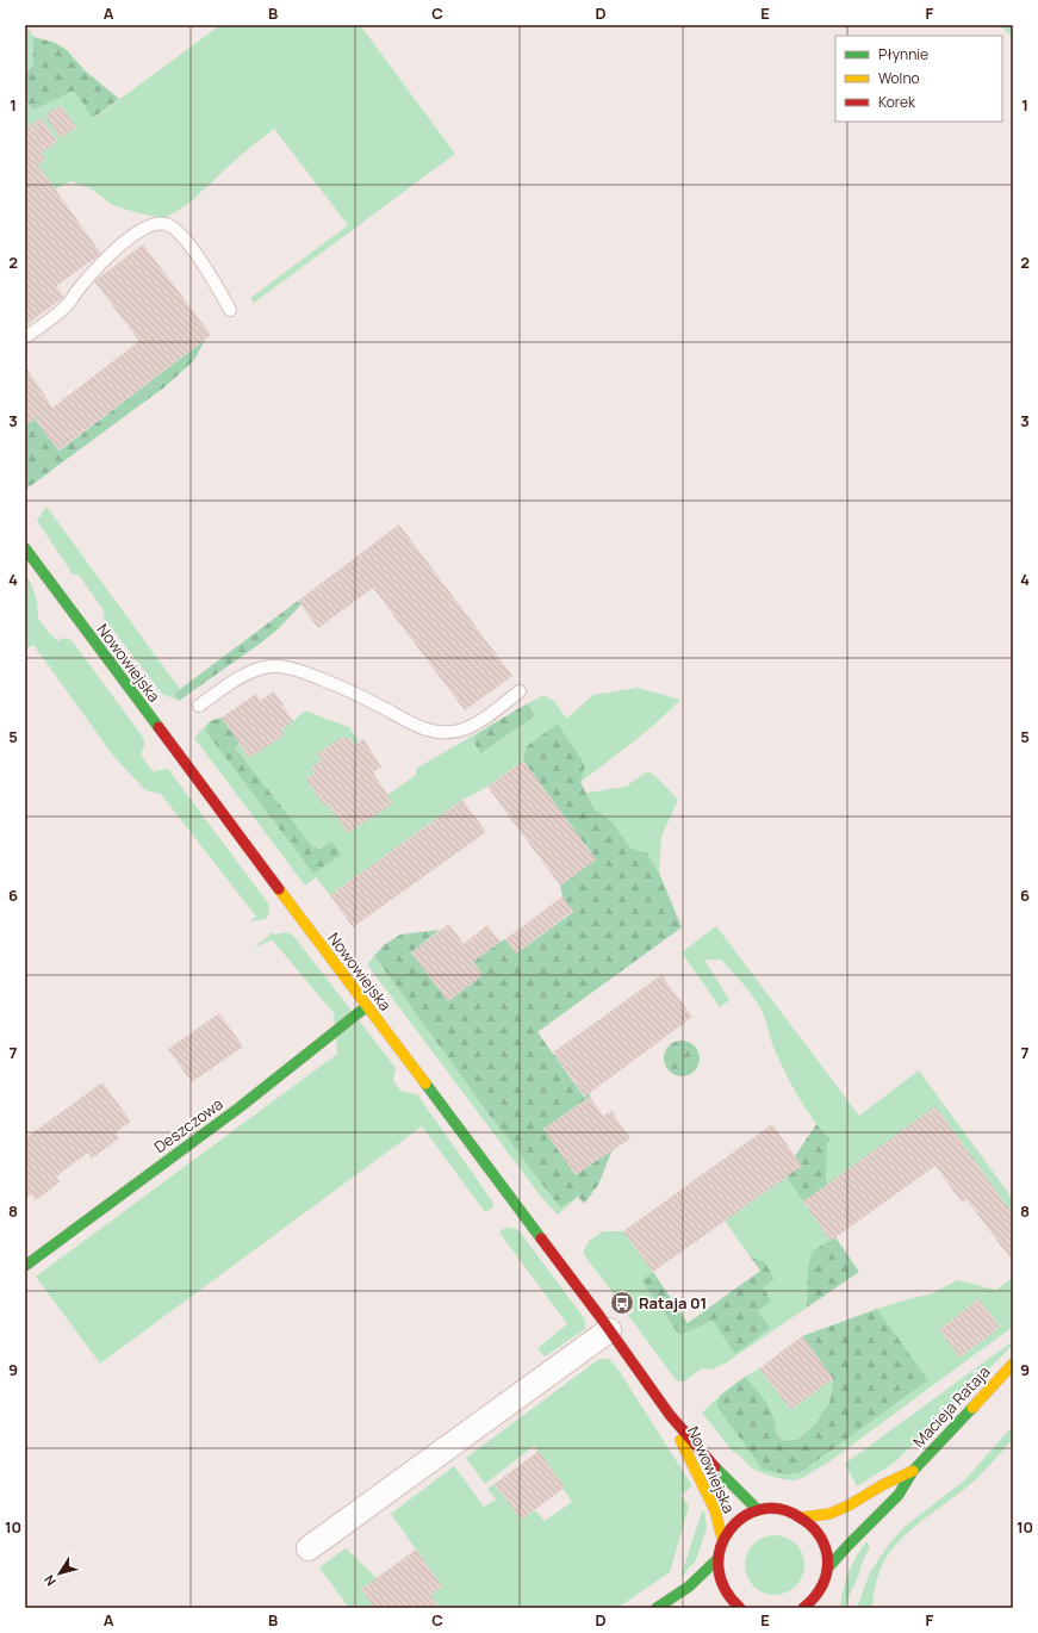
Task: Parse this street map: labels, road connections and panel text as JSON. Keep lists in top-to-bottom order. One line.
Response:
{"streets":{"street":["Nowowiejska","Deszczowa","Macieja Rataja"]},"crossings":[["Nowowiejska","Deszczowa"]],"places":{"bus stop":["Rataja 01"]},"legend":["Płynnie","Wolno","Korek"],"north":"bottom left","grid":{"columns":["A","B","C","D","E","F"],"rows":["1","2","3","4","5","6","7","8","9","10"]}}
